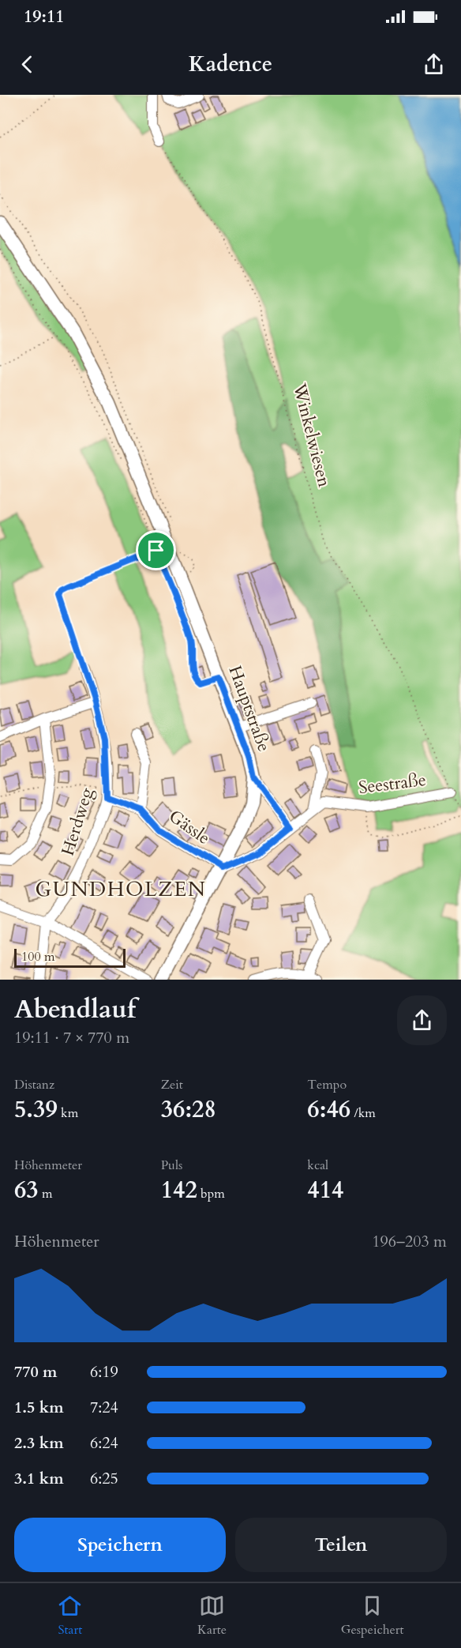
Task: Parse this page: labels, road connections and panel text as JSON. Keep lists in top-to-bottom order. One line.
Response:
{"streets":{"main road":["Hauptstraße"],"street":["Seestraße","Herdweg","Gässle"],"path":["Winkelwiesen"]},"crossings":[["Winkelwiesen","Seestraße"],["Hauptstraße","Seestraße"],["Hauptstraße","Gässle"],["Seestraße","Gässle"],["Herdweg","Gässle"]],"districts":["GUNDHOLZEN"],"scale_bar":"100 m","page":{"status":"19:11","header":"Kadence","scale":"100 m","heading":["Abendlauf","19:11 · 7 × 770 m"],"stats":[["Distanz","5.39 km"],["Zeit","36:28"],["Tempo","6:46 /km"],["Höhenmeter","63 m"],["Puls","142 bpm"],["kcal","414"]],"chart":["Höhenmeter","196–203 m"],"list":[{"name":"770 m","note":"6:19"},{"name":"1.5 km","note":"7:24"},{"name":"2.3 km","note":"6:24"},{"name":"3.1 km","note":"6:25"}],"buttons":["Speichern","Teilen"],"tabs":["Start","Karte","Gespeichert"]}}
